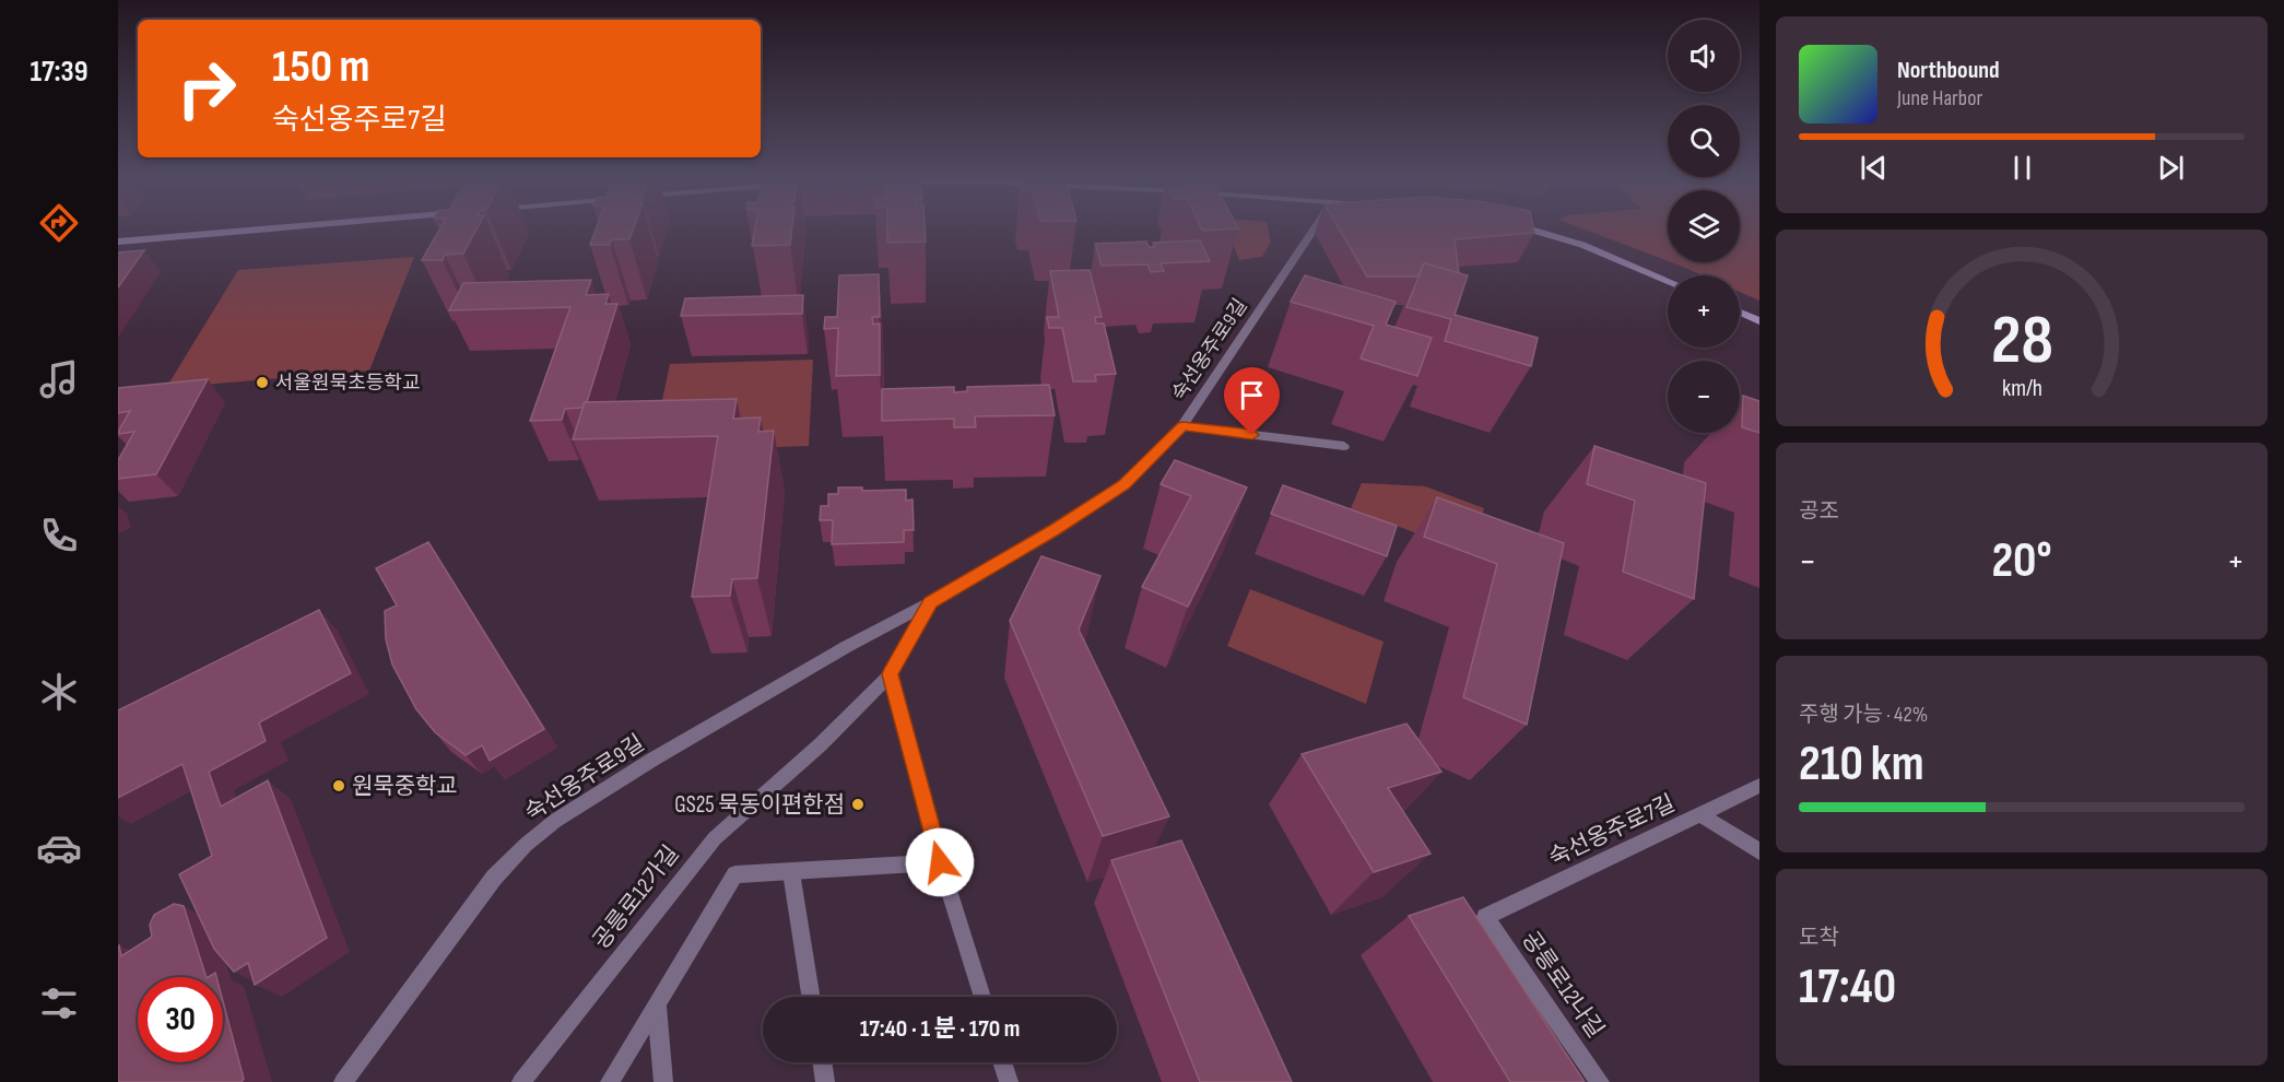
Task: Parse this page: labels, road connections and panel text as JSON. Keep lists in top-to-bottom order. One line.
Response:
{"streets":{"street":["숙선옹주로9길","숙선옹주로7길","공릉로12가길","공릉로12나길"]},"crossings":[["숙선옹주로7길","공릉로12나길"]],"places":["서울원묵초등학교","원묵중학교","GS25 묵동이편한점"],"page":{"tabs":"17:39","map_buttons":["+","−"],"turn":["150 m","숙선옹주로7길"],"song":["Northbound","June Harbor"],"tile":["공조",["주행 가능 · 42%","210 km"],["도착","17:40"]],"heat":["−","20°","+"],"limit":"30","trip":"17:40 · 1 분 · 170 m","gauge":["28","km/h"]}}
